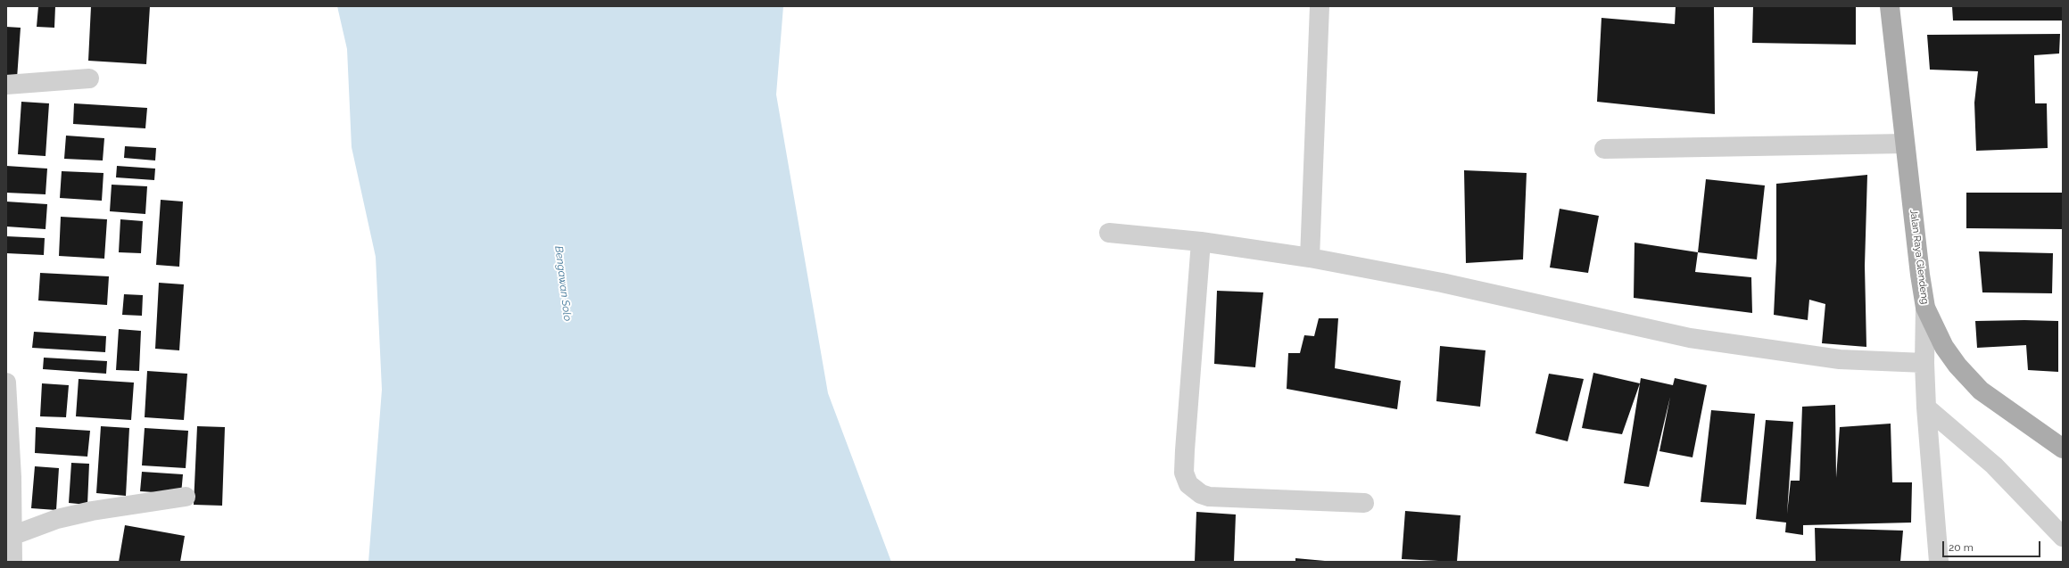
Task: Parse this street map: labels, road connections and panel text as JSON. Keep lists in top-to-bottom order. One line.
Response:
{"streets":{"main road":["Jalan Raya Glendeng"]},"water":["Bengawan Solo"],"scale_bar":"20 m"}
